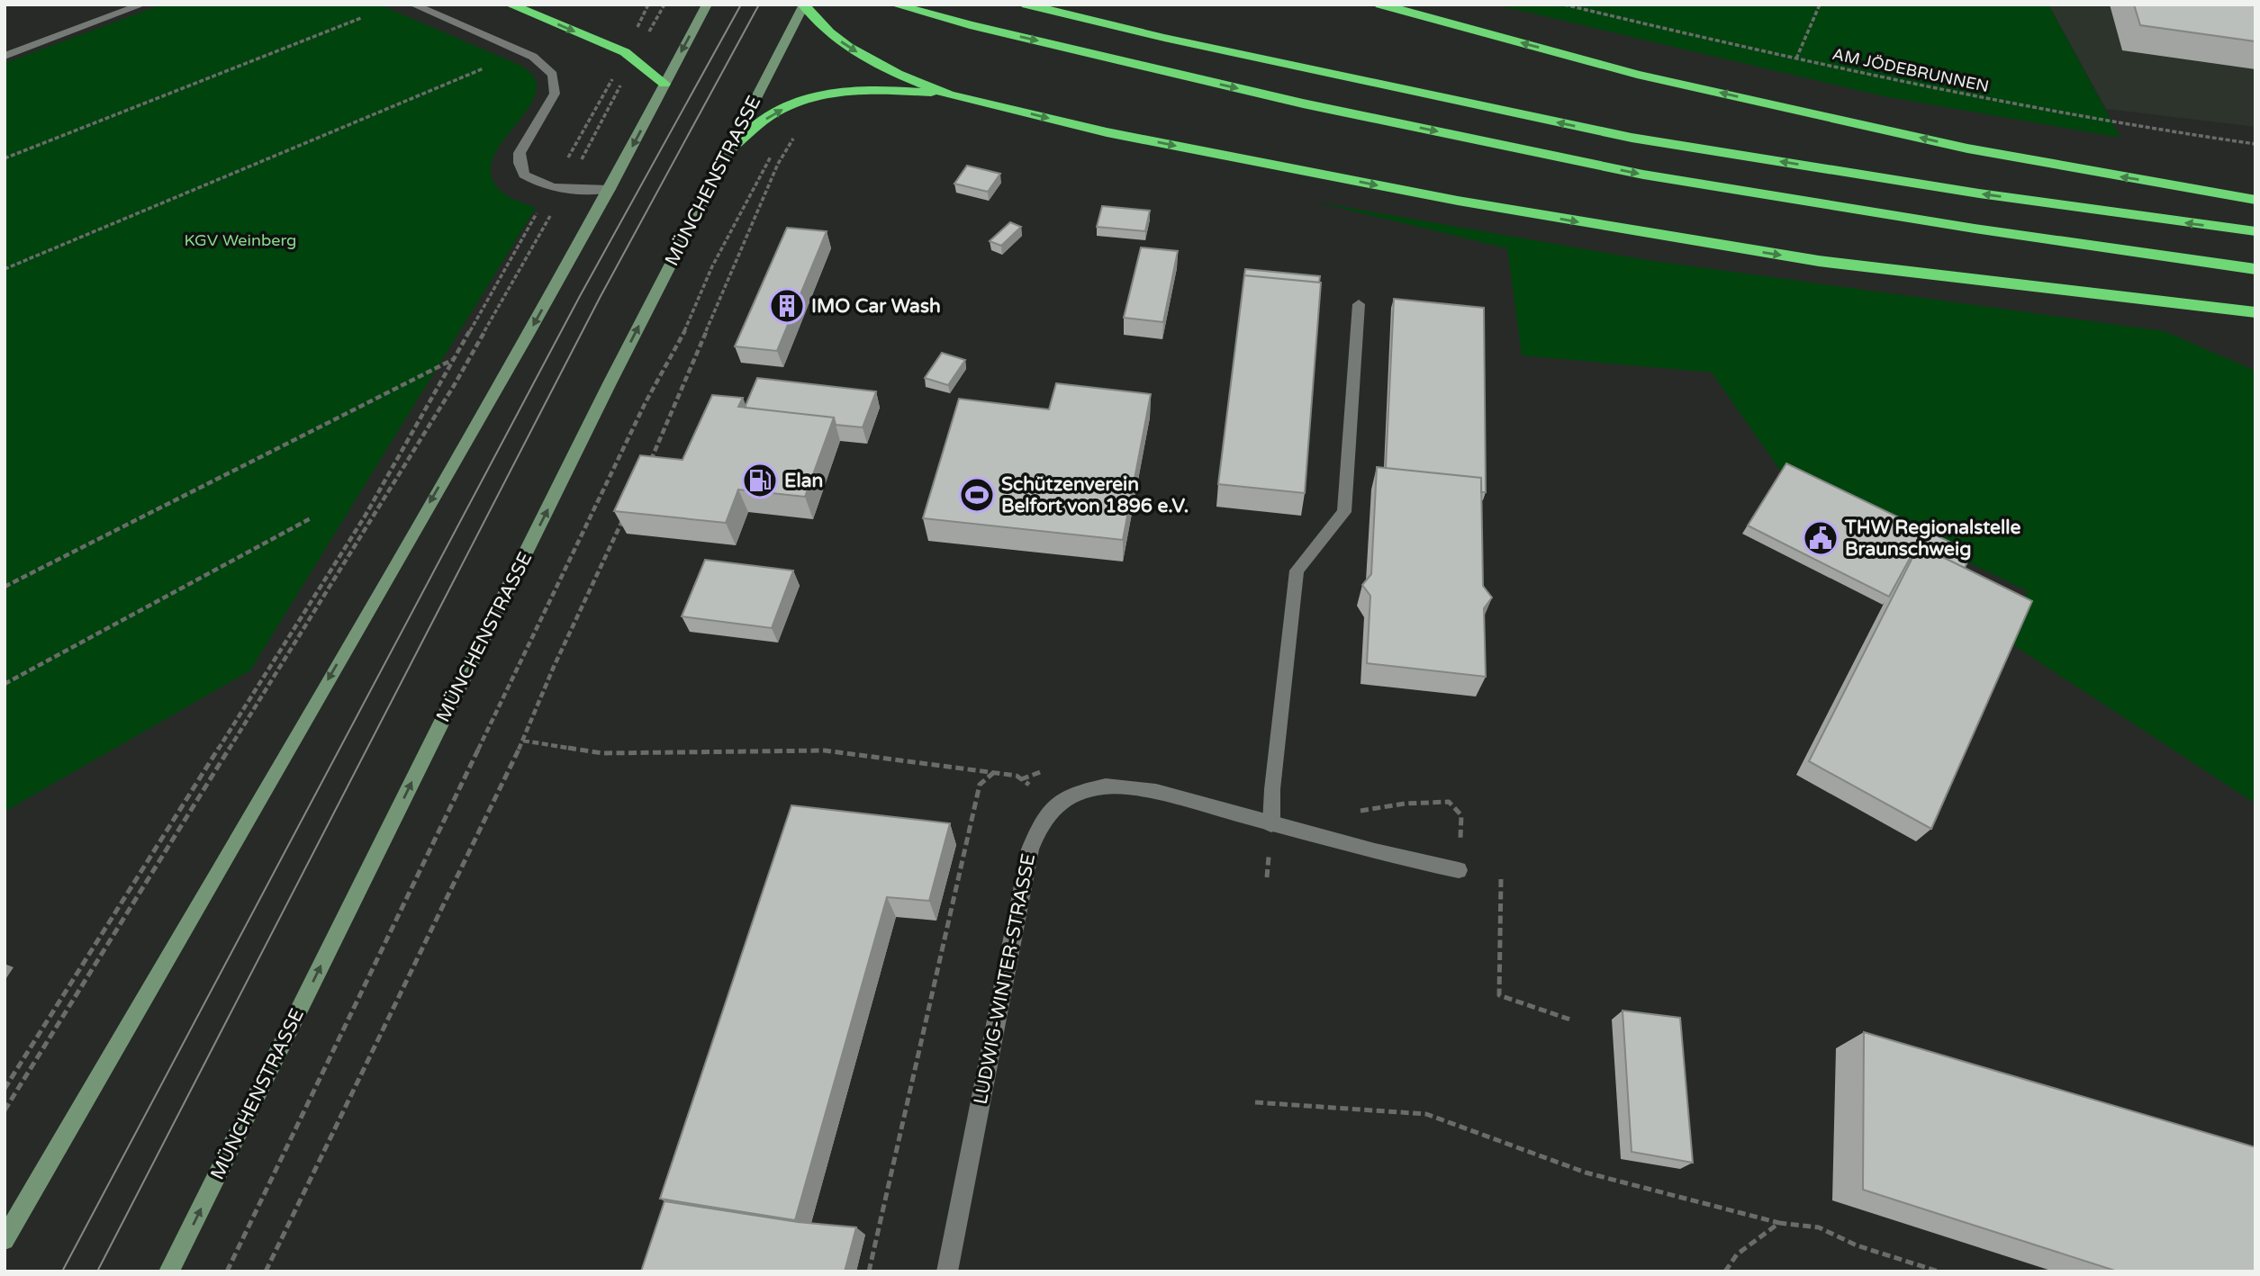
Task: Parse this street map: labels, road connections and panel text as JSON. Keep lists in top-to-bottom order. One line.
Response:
{"streets":{"main road":["MÜNCHENSTRASSE"],"street":["LUDWIG-WINTER-STRASSE"],"path":["AM JÖDEBRUNNEN"]},"parks":["KGV Weinberg"],"places":{"building":["IMO Car Wash"],"fuel station":["Elan"],"sports":["Schützenverein Belfort von 1896 e.V."],"public building":["THW Regionalstelle Braunschweig"]}}
